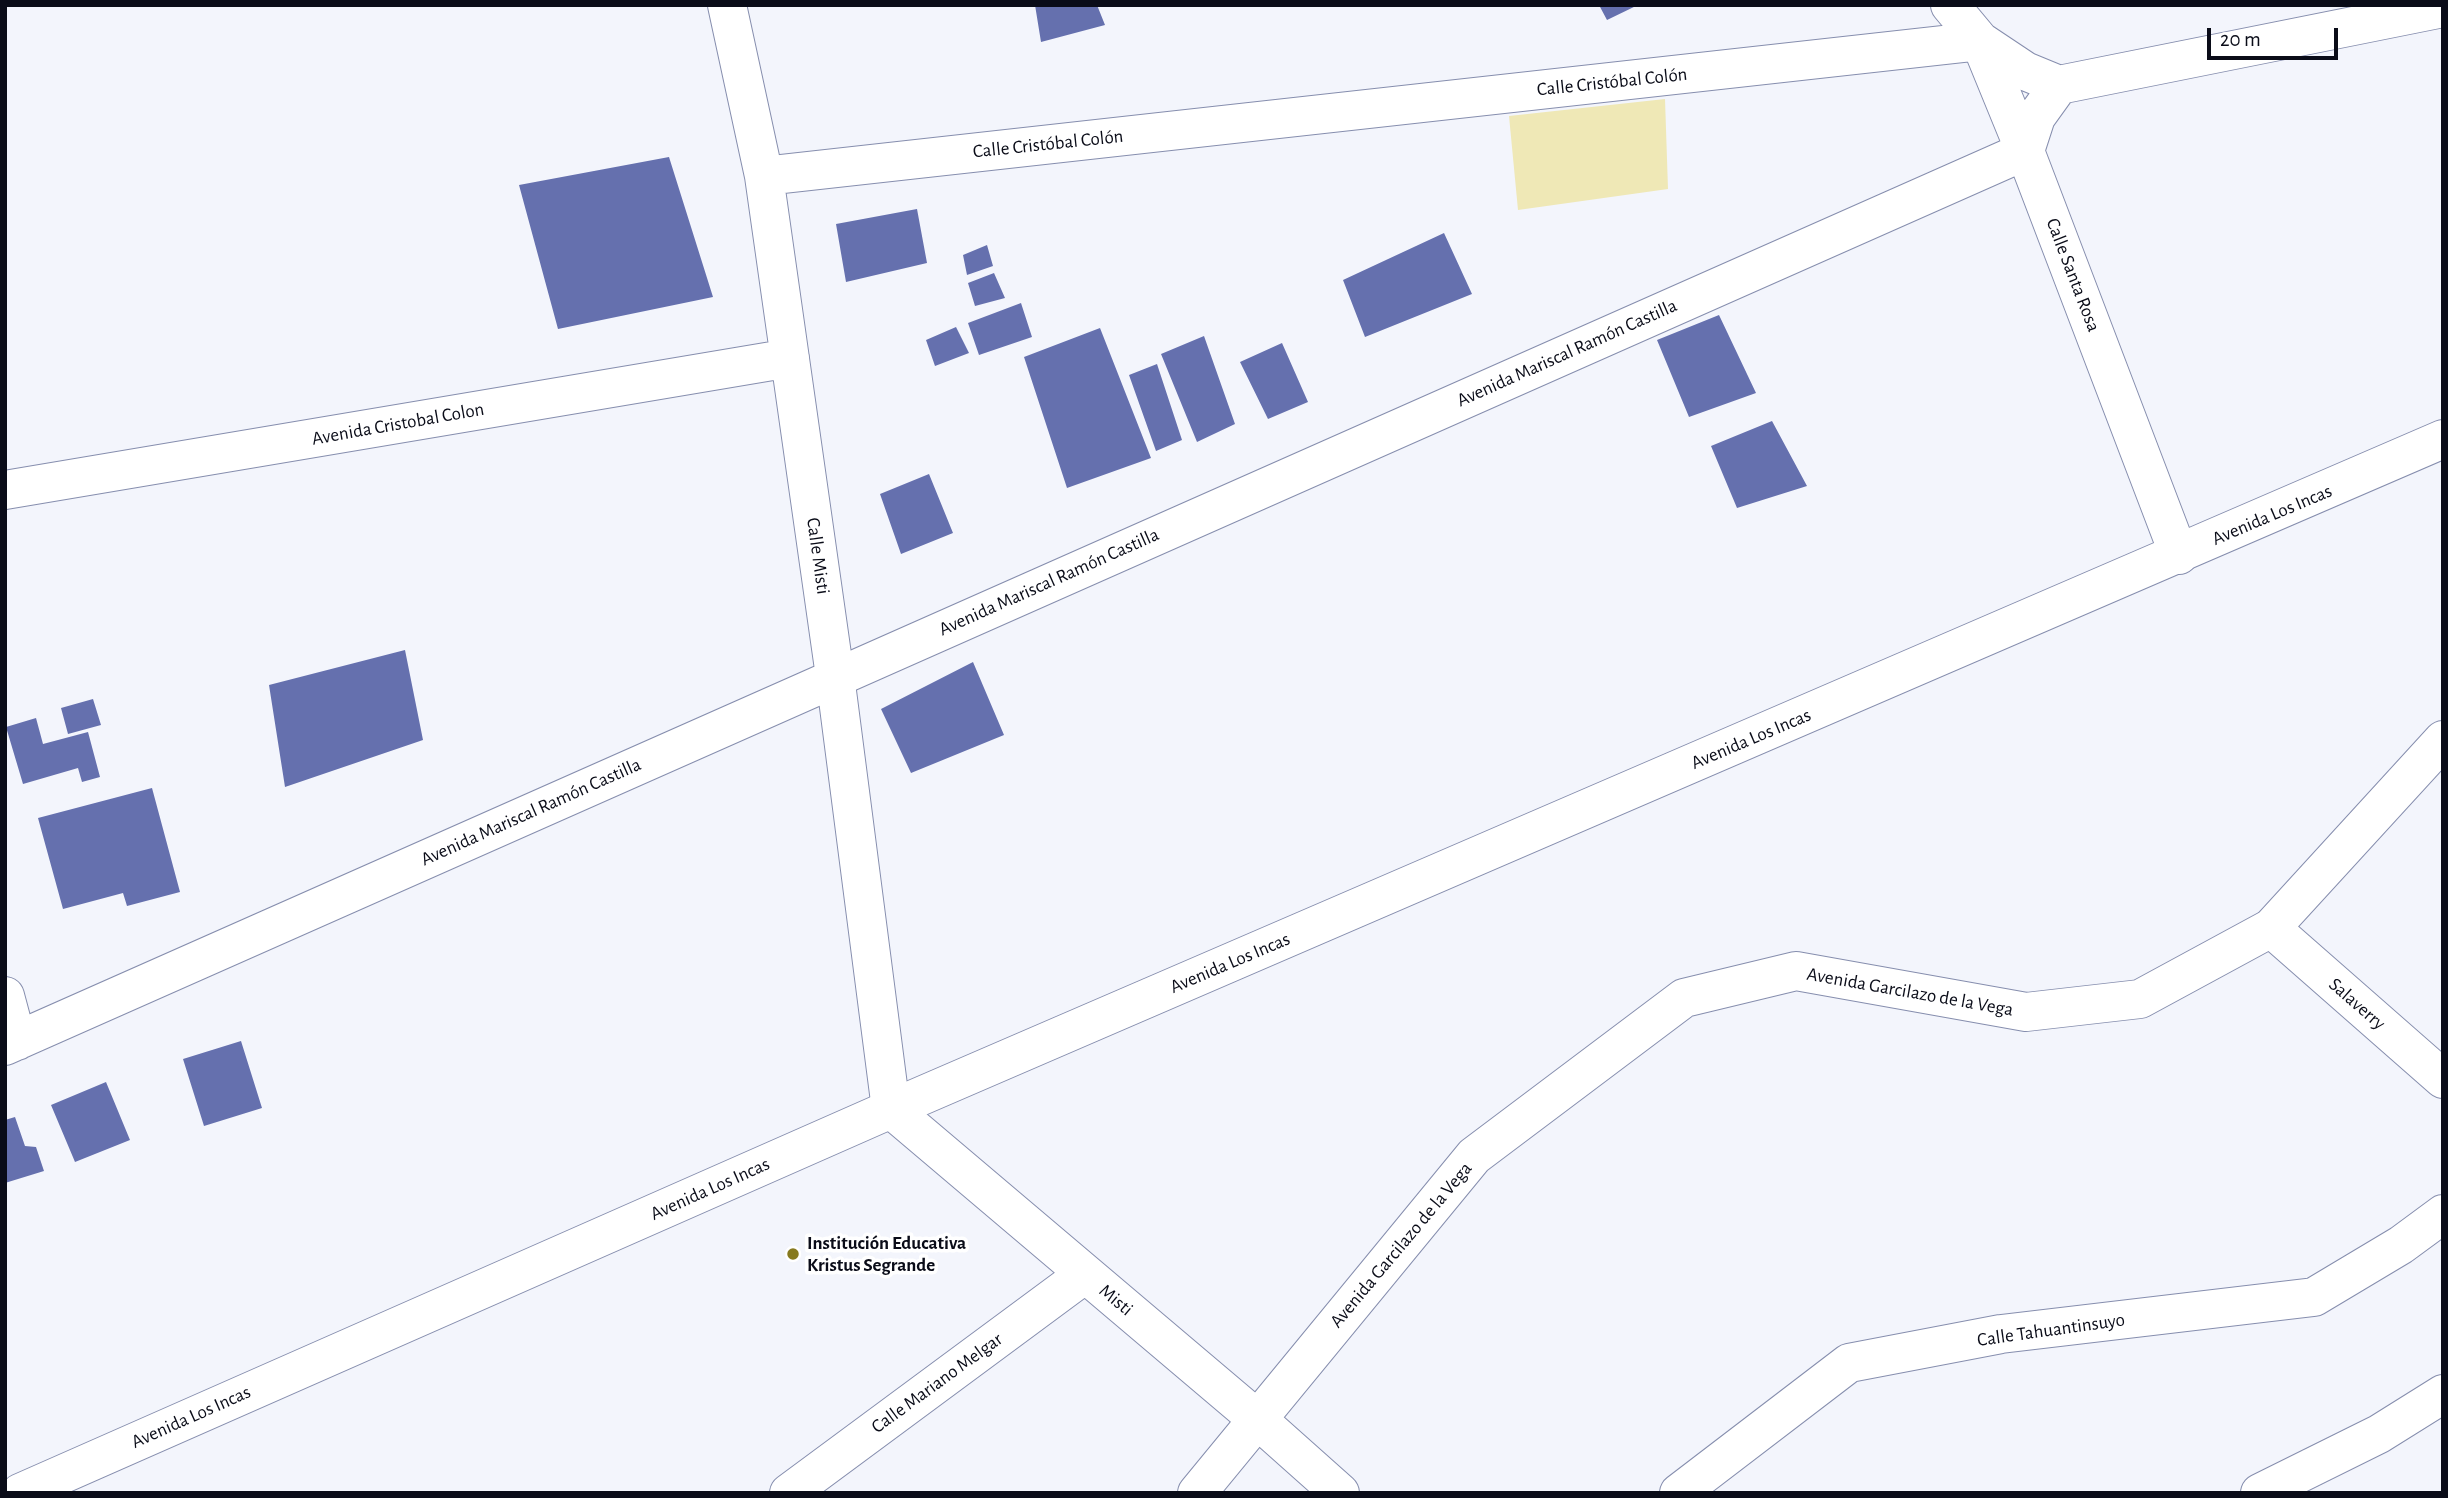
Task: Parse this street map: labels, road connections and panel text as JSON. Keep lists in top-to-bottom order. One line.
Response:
{"streets":{"street":["Calle Cristóbal Colón","Calle Santa Rosa","Avenida Mariscal Ramón Castilla","Avenida Cristobal Colon","Avenida Los Incas","Calle Misti","Avenida Garcilazo de la Vega","Salaverry","Misti","Calle Tahuantinsuyo","Calle Mariano Melgar"]},"crossings":[["Calle Cristóbal Colón","Calle Santa Rosa"],["Calle Cristóbal Colón","Calle Misti"],["Calle Santa Rosa","Avenida Mariscal Ramón Castilla"],["Calle Santa Rosa","Avenida Los Incas"],["Avenida Mariscal Ramón Castilla","Calle Misti"],["Avenida Cristobal Colon","Calle Misti"],["Avenida Los Incas","Calle Misti"],["Avenida Los Incas","Misti"],["Calle Misti","Misti"],["Avenida Garcilazo de la Vega","Salaverry"],["Avenida Garcilazo de la Vega","Misti"],["Misti","Calle Mariano Melgar"]],"places":["Institución Educativa Kristus Segrande"],"scale_bar":"20 m"}
